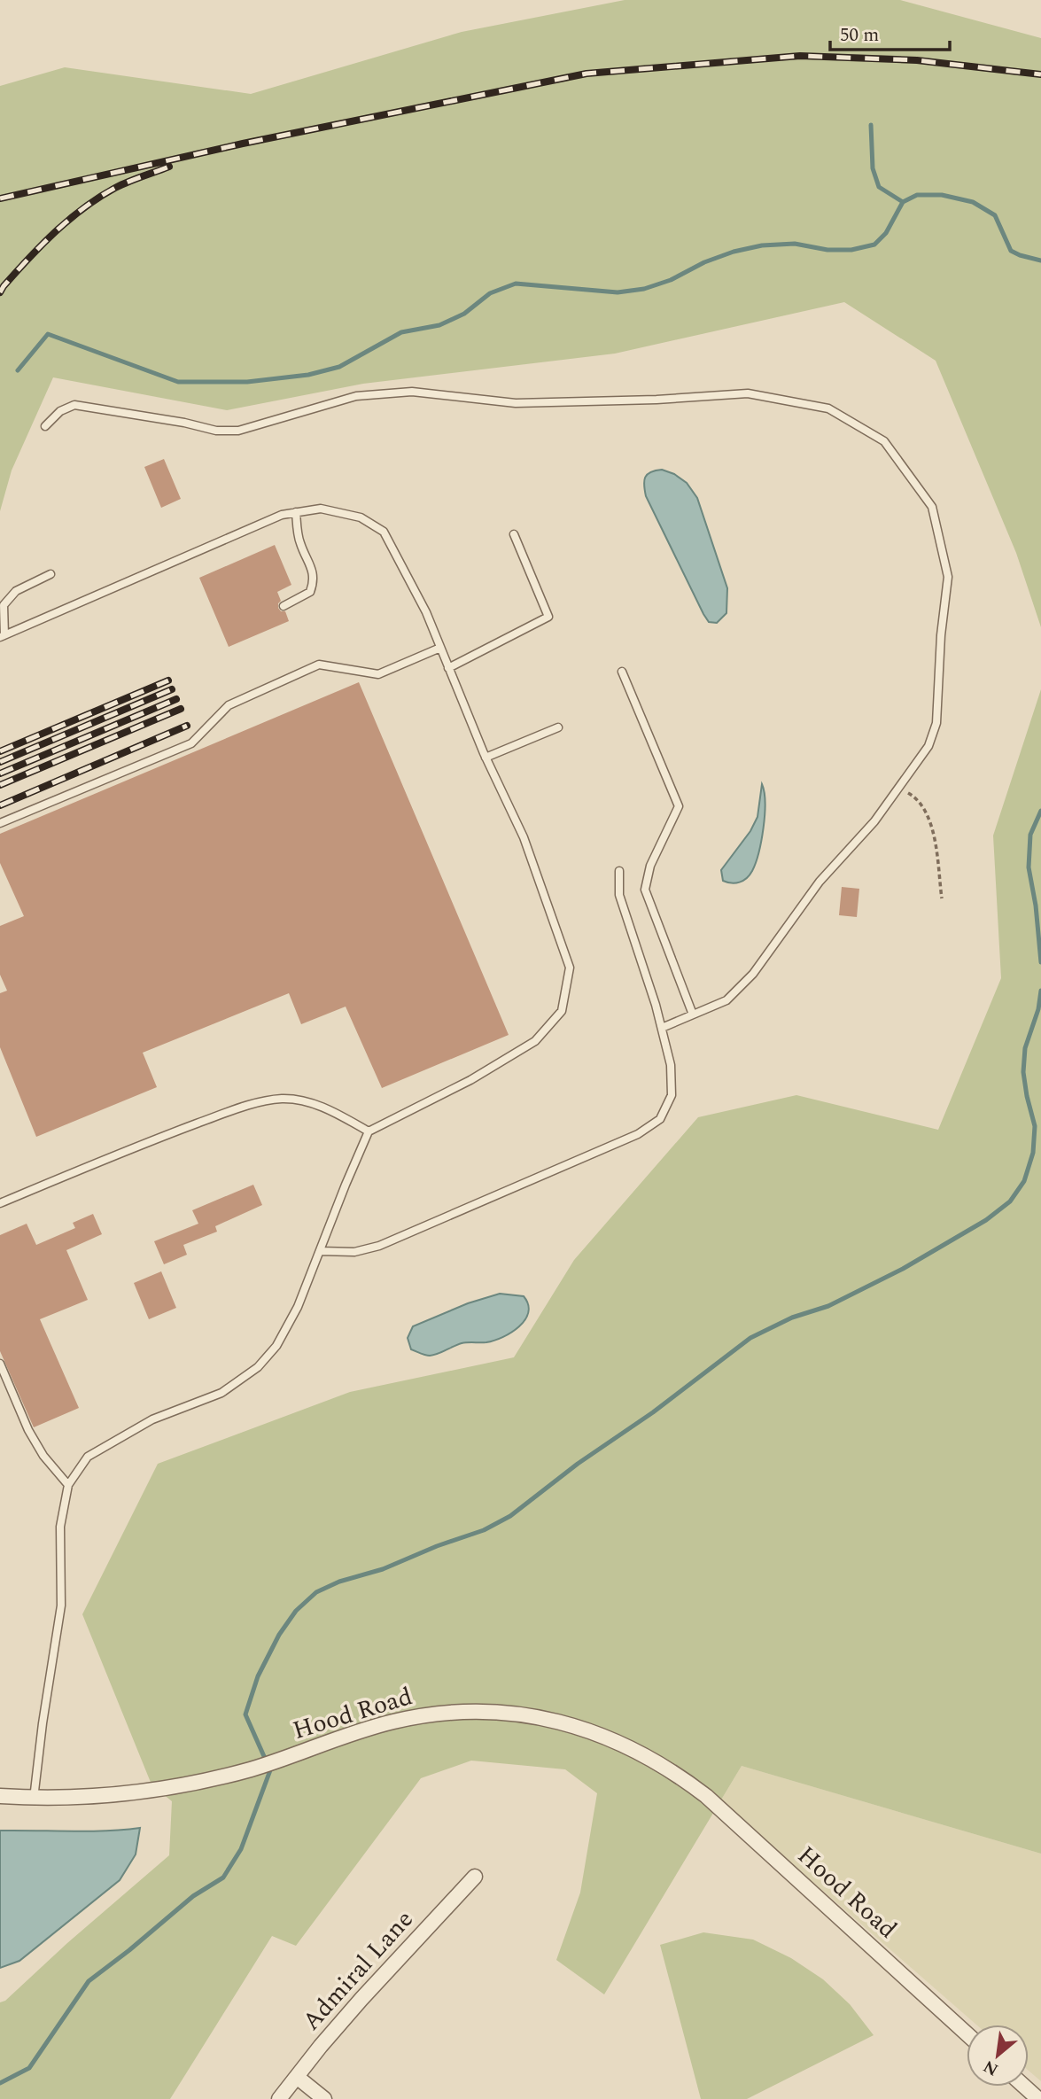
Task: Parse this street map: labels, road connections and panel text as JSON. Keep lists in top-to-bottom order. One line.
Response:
{"streets":{"street":["Hood Road","Admiral Lane"]},"scale_bar":"50 m","north":"bottom left"}
